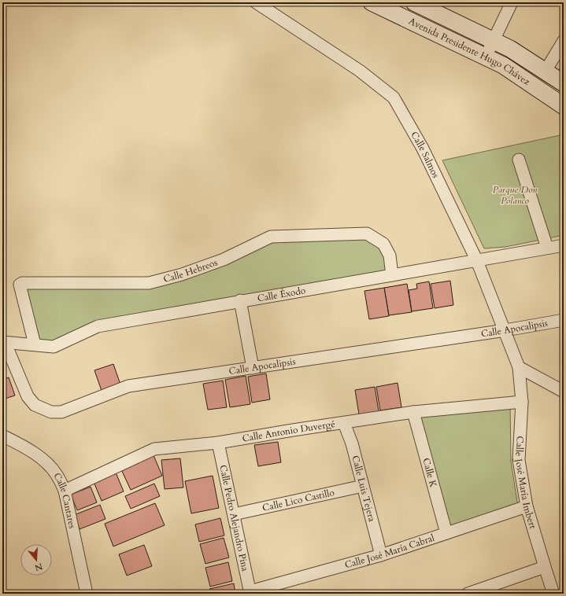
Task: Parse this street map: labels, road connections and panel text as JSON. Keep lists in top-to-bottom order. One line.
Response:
{"streets":{"main road":["Avenida Presidente Hugo Chávez"],"street":["Calle Salmos","Calle Hebreos","Calle Éxodo","Calle Apocalipsis","Calle Antonio Duvergé","Calle K","Calle José María Imbert","Calle Luis Tejera","Calle Lico Castillo","Calle Cantares","Calle Pedro Alejandro Pina","Calle José María Cabral"]},"crossings":[["Calle Salmos","Calle Éxodo"],["Calle Salmos","Calle Apocalipsis"],["Calle Salmos","Calle José María Imbert"],["Calle Hebreos","Calle Éxodo"],["Calle Éxodo","Calle Apocalipsis"],["Calle Antonio Duvergé","Calle K"],["Calle Antonio Duvergé","Calle José María Imbert"],["Calle Antonio Duvergé","Calle Luis Tejera"],["Calle Antonio Duvergé","Calle Cantares"],["Calle Antonio Duvergé","Calle Pedro Alejandro Pina"],["Calle K","Calle José María Cabral"],["Calle José María Imbert","Calle José María Cabral"],["Calle Luis Tejera","Calle Lico Castillo"],["Calle Luis Tejera","Calle José María Cabral"],["Calle Lico Castillo","Calle Pedro Alejandro Pina"],["Calle Pedro Alejandro Pina","Calle José María Cabral"]],"parks":["Parque Don Polanco"],"north":"bottom"}
